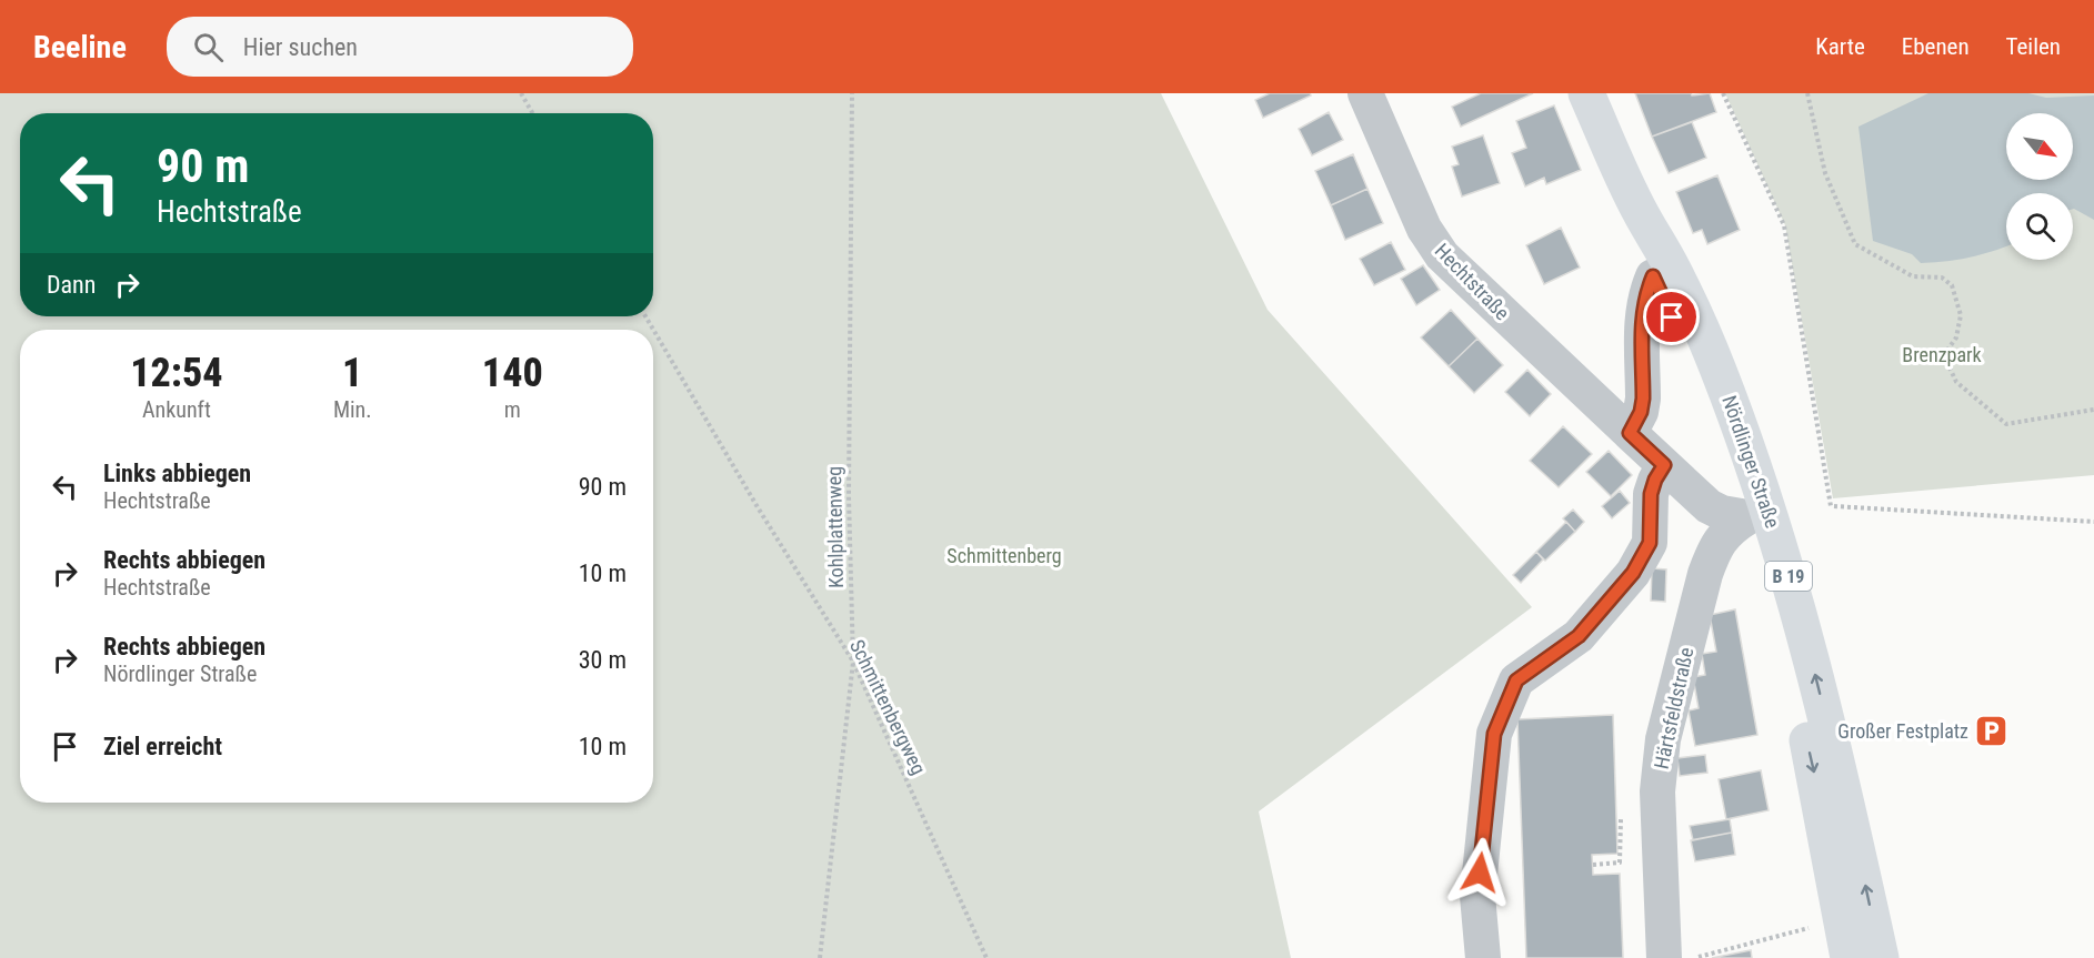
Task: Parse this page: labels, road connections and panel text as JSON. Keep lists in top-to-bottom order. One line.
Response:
{"streets":{"main road":["Nördlinger Straße","B 19"],"street":["Hechtstraße","Härtsfeldstraße"],"path":["Kohlplattenweg","Schmittenbergweg"]},"crossings":[["Hechtstraße","Nördlinger Straße"],["Hechtstraße","Härtsfeldstraße"],["Nördlinger Straße","Härtsfeldstraße"],["Kohlplattenweg","Schmittenbergweg"]],"parks":["Brenzpark","Schmittenberg"],"places":{"parking":["Großer Festplatz"]},"north":"bottom right","page":{"header":"Beeline","search":"Hier suchen","nav":["Karte","Ebenen","Teilen"],"turn":["90 m","Hechtstraße"],"then":"Dann","eta":["12:54","Ankunft","1","Min.","140","m"],"list":[{"name":"Links abbiegen","note":"Hechtstraße","value":"90 m"},{"name":"Rechts abbiegen","note":"Hechtstraße","value":"10 m"},{"name":"Rechts abbiegen","note":"Nördlinger Straße","value":"30 m"},{"name":"Ziel erreicht","value":"10 m"}]}}
